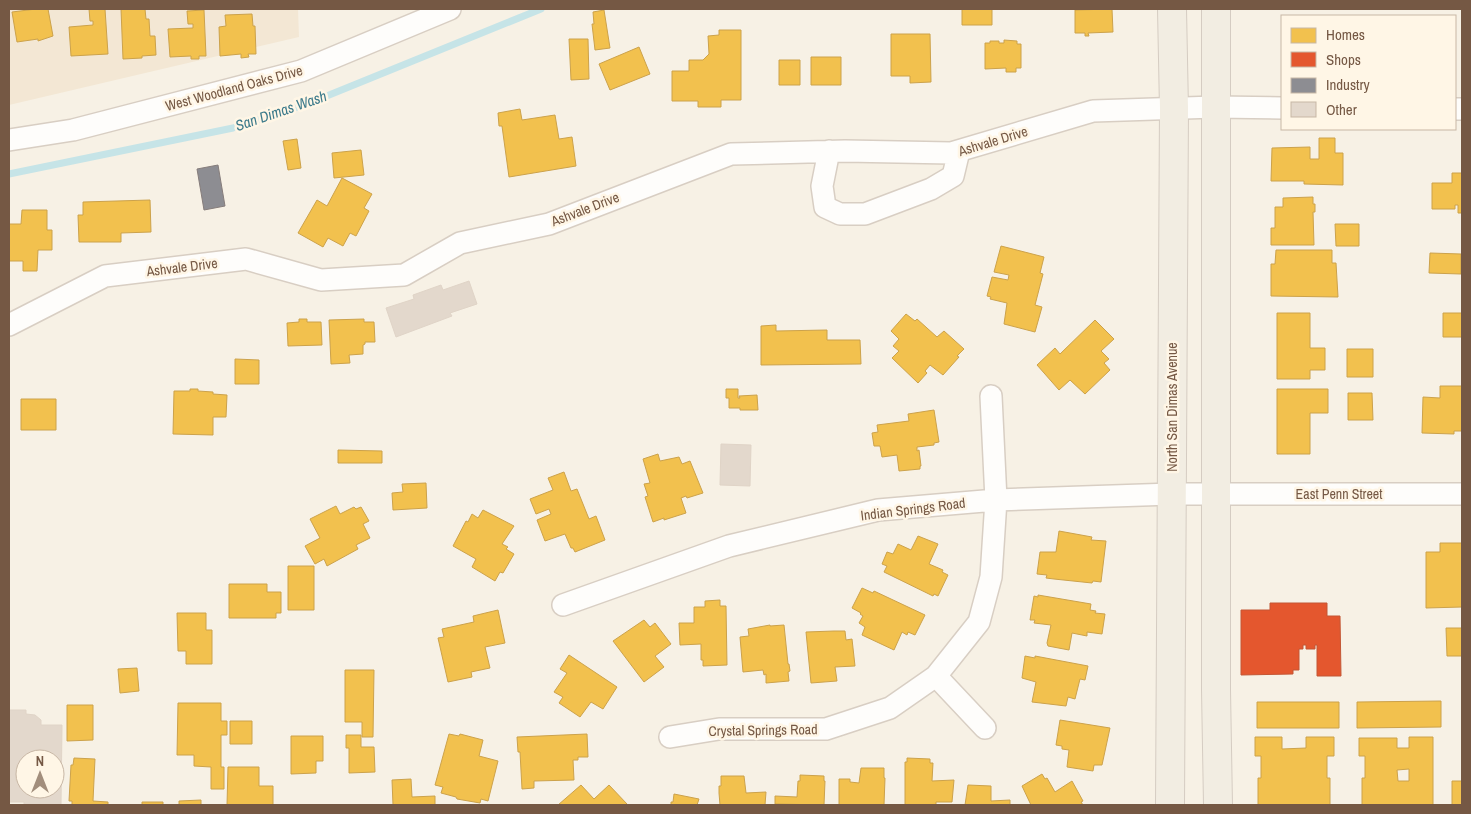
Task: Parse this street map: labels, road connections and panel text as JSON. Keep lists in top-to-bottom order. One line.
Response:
{"streets":{"main road":["North San Dimas Avenue"],"street":["West Woodland Oaks Drive","Ashvale Drive","East Penn Street","Indian Springs Road","Crystal Springs Road"]},"crossings":[["Ashvale Drive","North San Dimas Avenue"],["North San Dimas Avenue","Indian Springs Road"],["East Penn Street","Indian Springs Road"],["Indian Springs Road","Crystal Springs Road"]],"water":["San Dimas Wash"],"legend":["Homes","Shops","Industry","Other"],"north":"top"}
